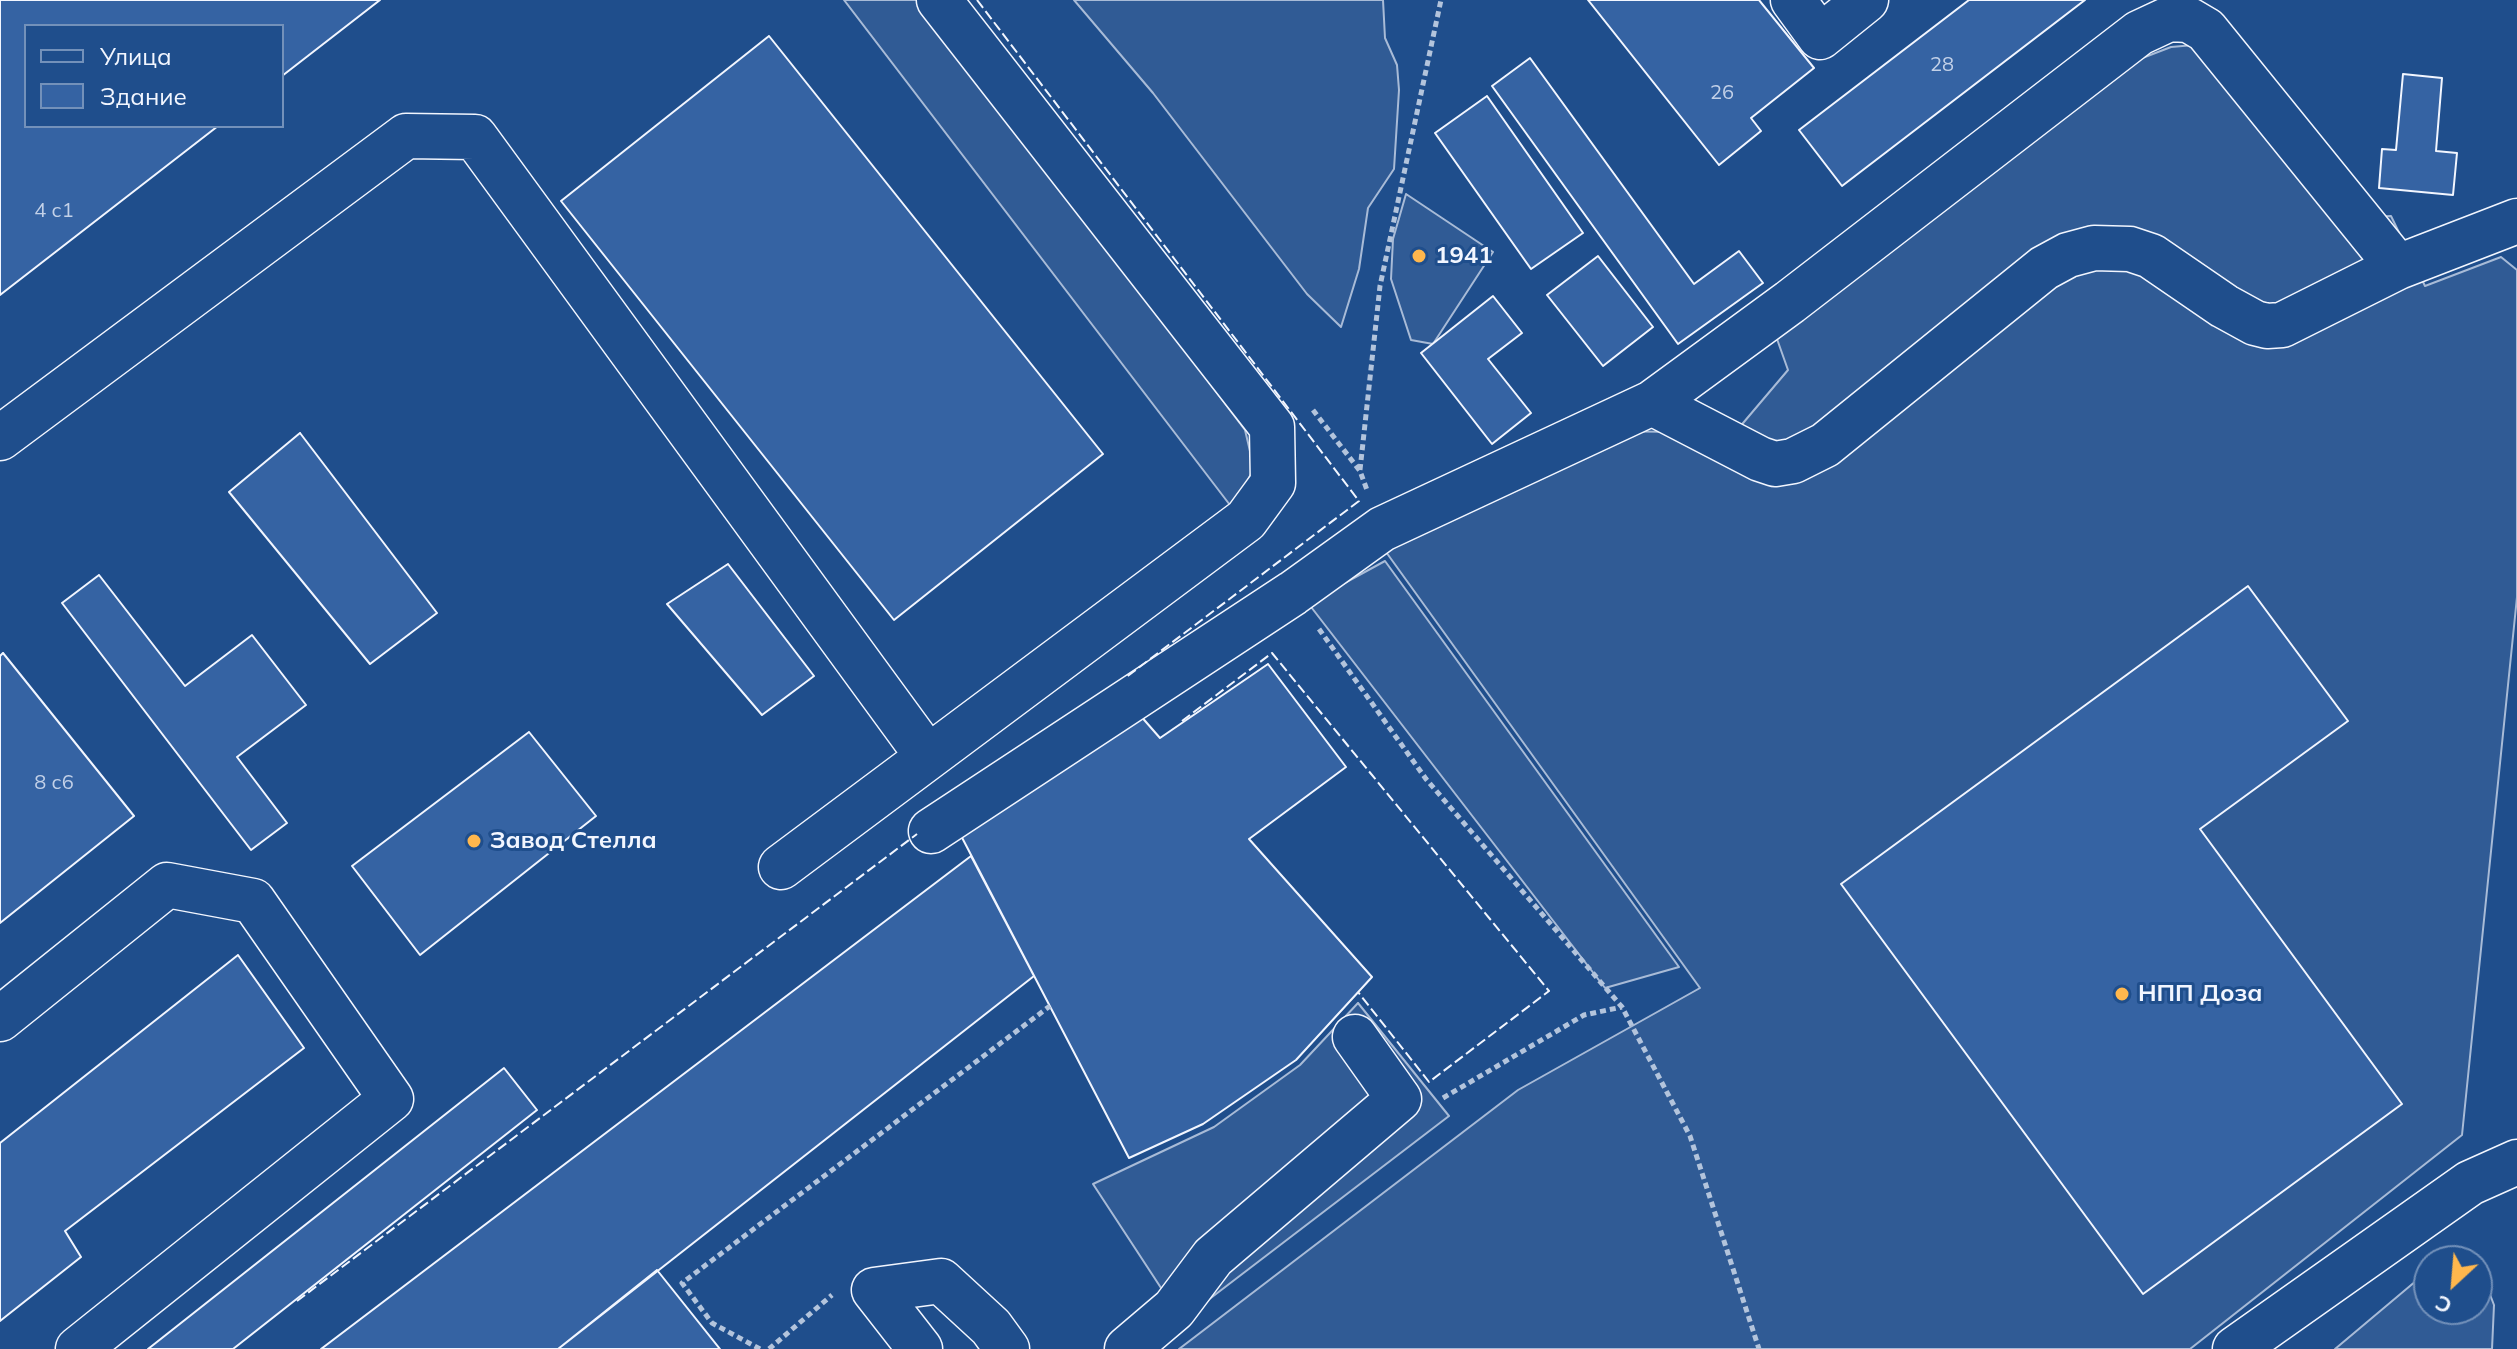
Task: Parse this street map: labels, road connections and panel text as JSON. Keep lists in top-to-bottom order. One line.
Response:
{"places":["1941","Завод Стелла","НПП Доза"],"house_numbers":["28","26","4 с1","8 с6"],"legend":["Улица","Здание"],"north":"bottom left"}
